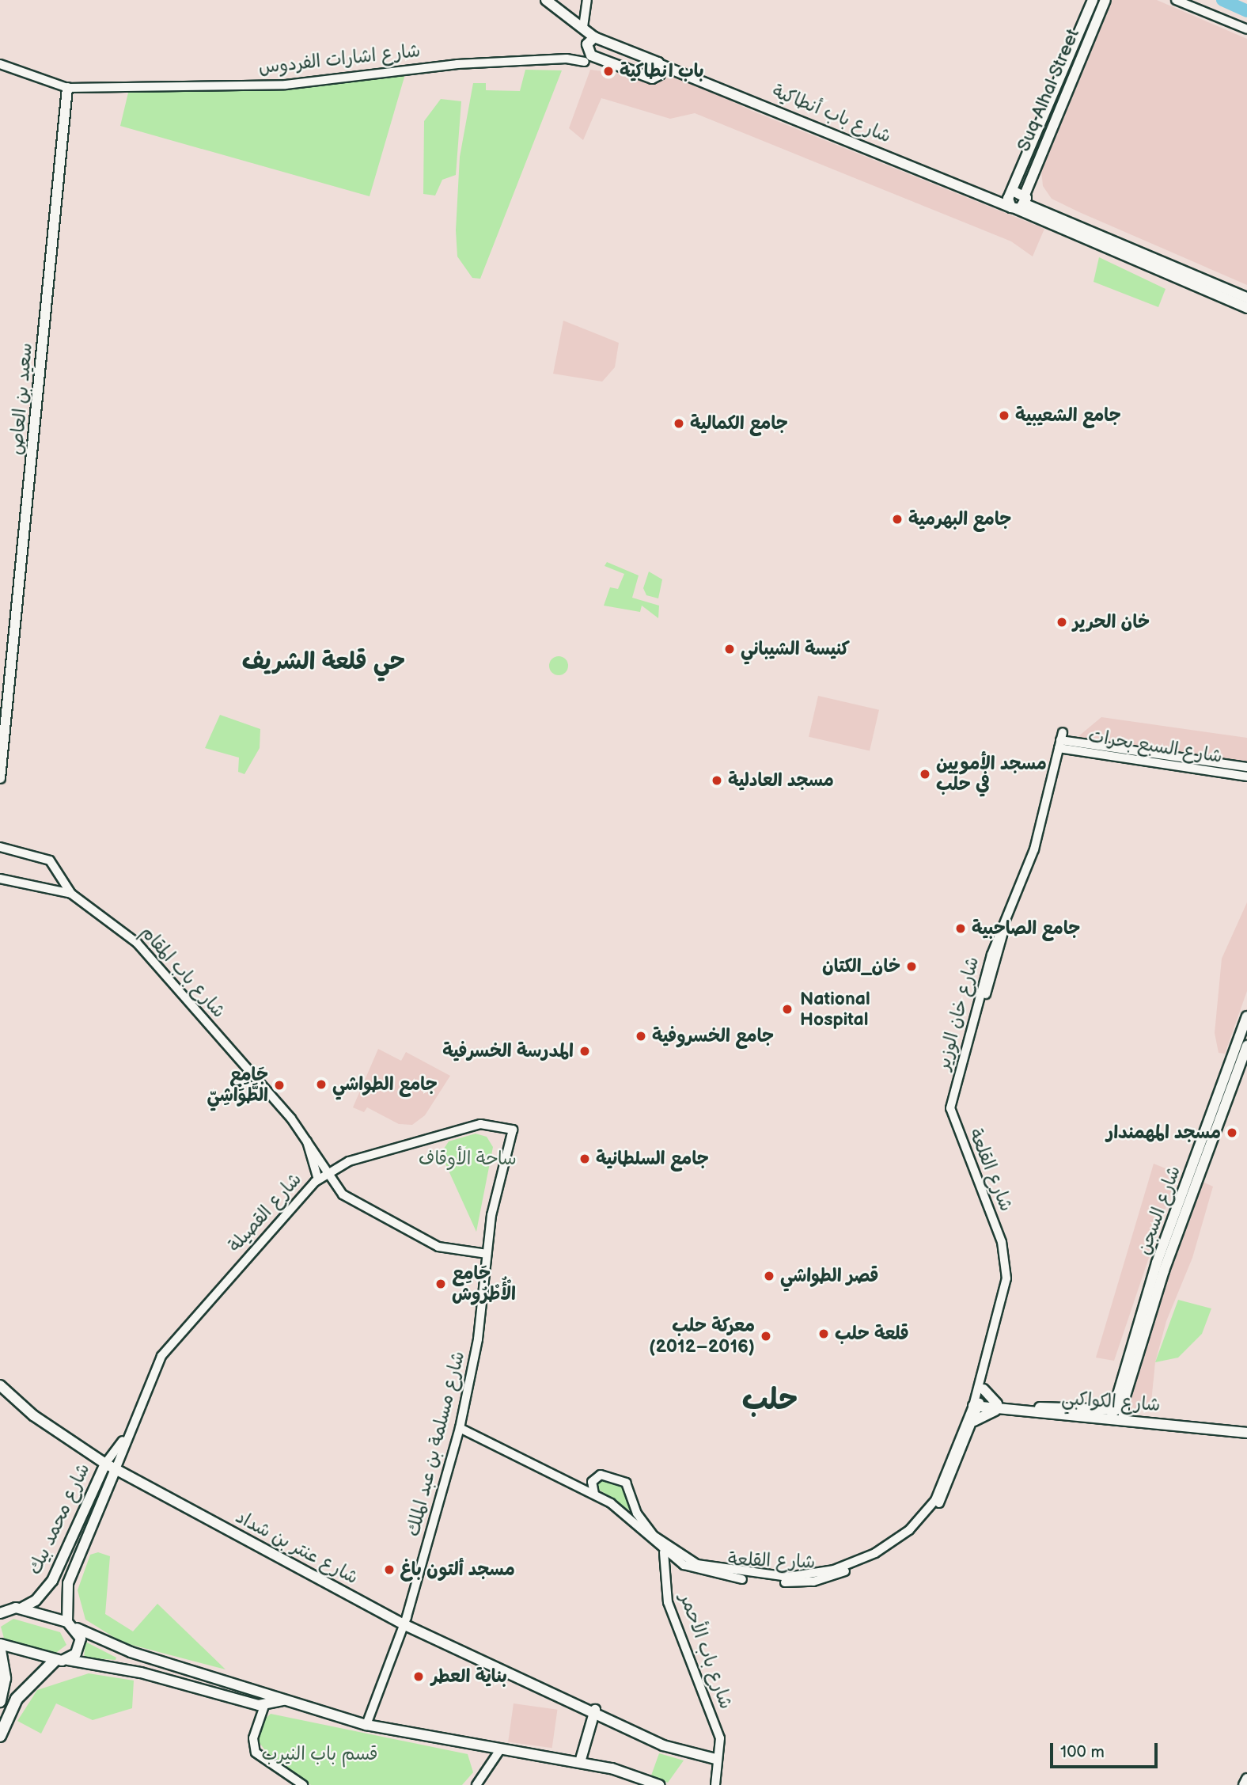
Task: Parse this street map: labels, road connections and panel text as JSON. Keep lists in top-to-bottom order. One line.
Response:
{"streets":{"main road":["Suq Alhal Street","شارع باب أنطاكية","سعيد بن العاص","شارع السجن","شارع الكواكبي","شارع محمد بيك","شارع عنتر بن شداد"],"street":["شارع اشارات الفردوس","شارع السبع بحرات","شارع باب المقام","شارع خان الوزير","شارع القلعة","شارع القصيلة","شارع مسلمة بن عبد الملك","شارع باب الأحمر"]},"crossings":[["شارع اشارات الفردوس","سعيد بن العاص"],["Suq Alhal Street","شارع باب أنطاكية"],["شارع السبع بحرات","شارع خان الوزير"],["شارع باب المقام","شارع القصيلة"],["شارع باب المقام","شارع مسلمة بن عبد الملك"],["شارع خان الوزير","شارع القلعة"],["شارع القلعة","شارع الكواكبي"],["شارع القلعة","شارع مسلمة بن عبد الملك"],["شارع القلعة","شارع باب الأحمر"],["شارع السجن","شارع الكواكبي"],["شارع القصيلة","شارع مسلمة بن عبد الملك"],["شارع القصيلة","شارع محمد بيك"],["شارع القصيلة","شارع عنتر بن شداد"],["شارع مسلمة بن عبد الملك","شارع عنتر بن شداد"],["شارع محمد بيك","شارع عنتر بن شداد"],["شارع عنتر بن شداد","شارع باب الأحمر"]],"districts":["حي قلعة الشريف","حلب"],"parks":["ساحة الأوقاف","قسم باب النيرب"],"places":["باب انطاكية","جامع الشعيبية","جامع الكمالية","جامع البهرمية","خان الحرير","كنيسة الشيباني","مسجد الأمويين في حلب","مسجد العادلية","جامع الصاحبية","خان_الكتان","National Hospital","جامع الخسروفية","المدرسة الخسرفية","جامع الطواشي","جَامِع الطَّوَاشِيّ","مسجد المهمندار","جامع السلطانية","قصر الطواشي","جَامِع الْأُطْرُوش","قلعة حلب","معركة حلب (2012–2016)","مسجد ألتون باغ","بناية العطر"],"scale_bar":"100 m"}
